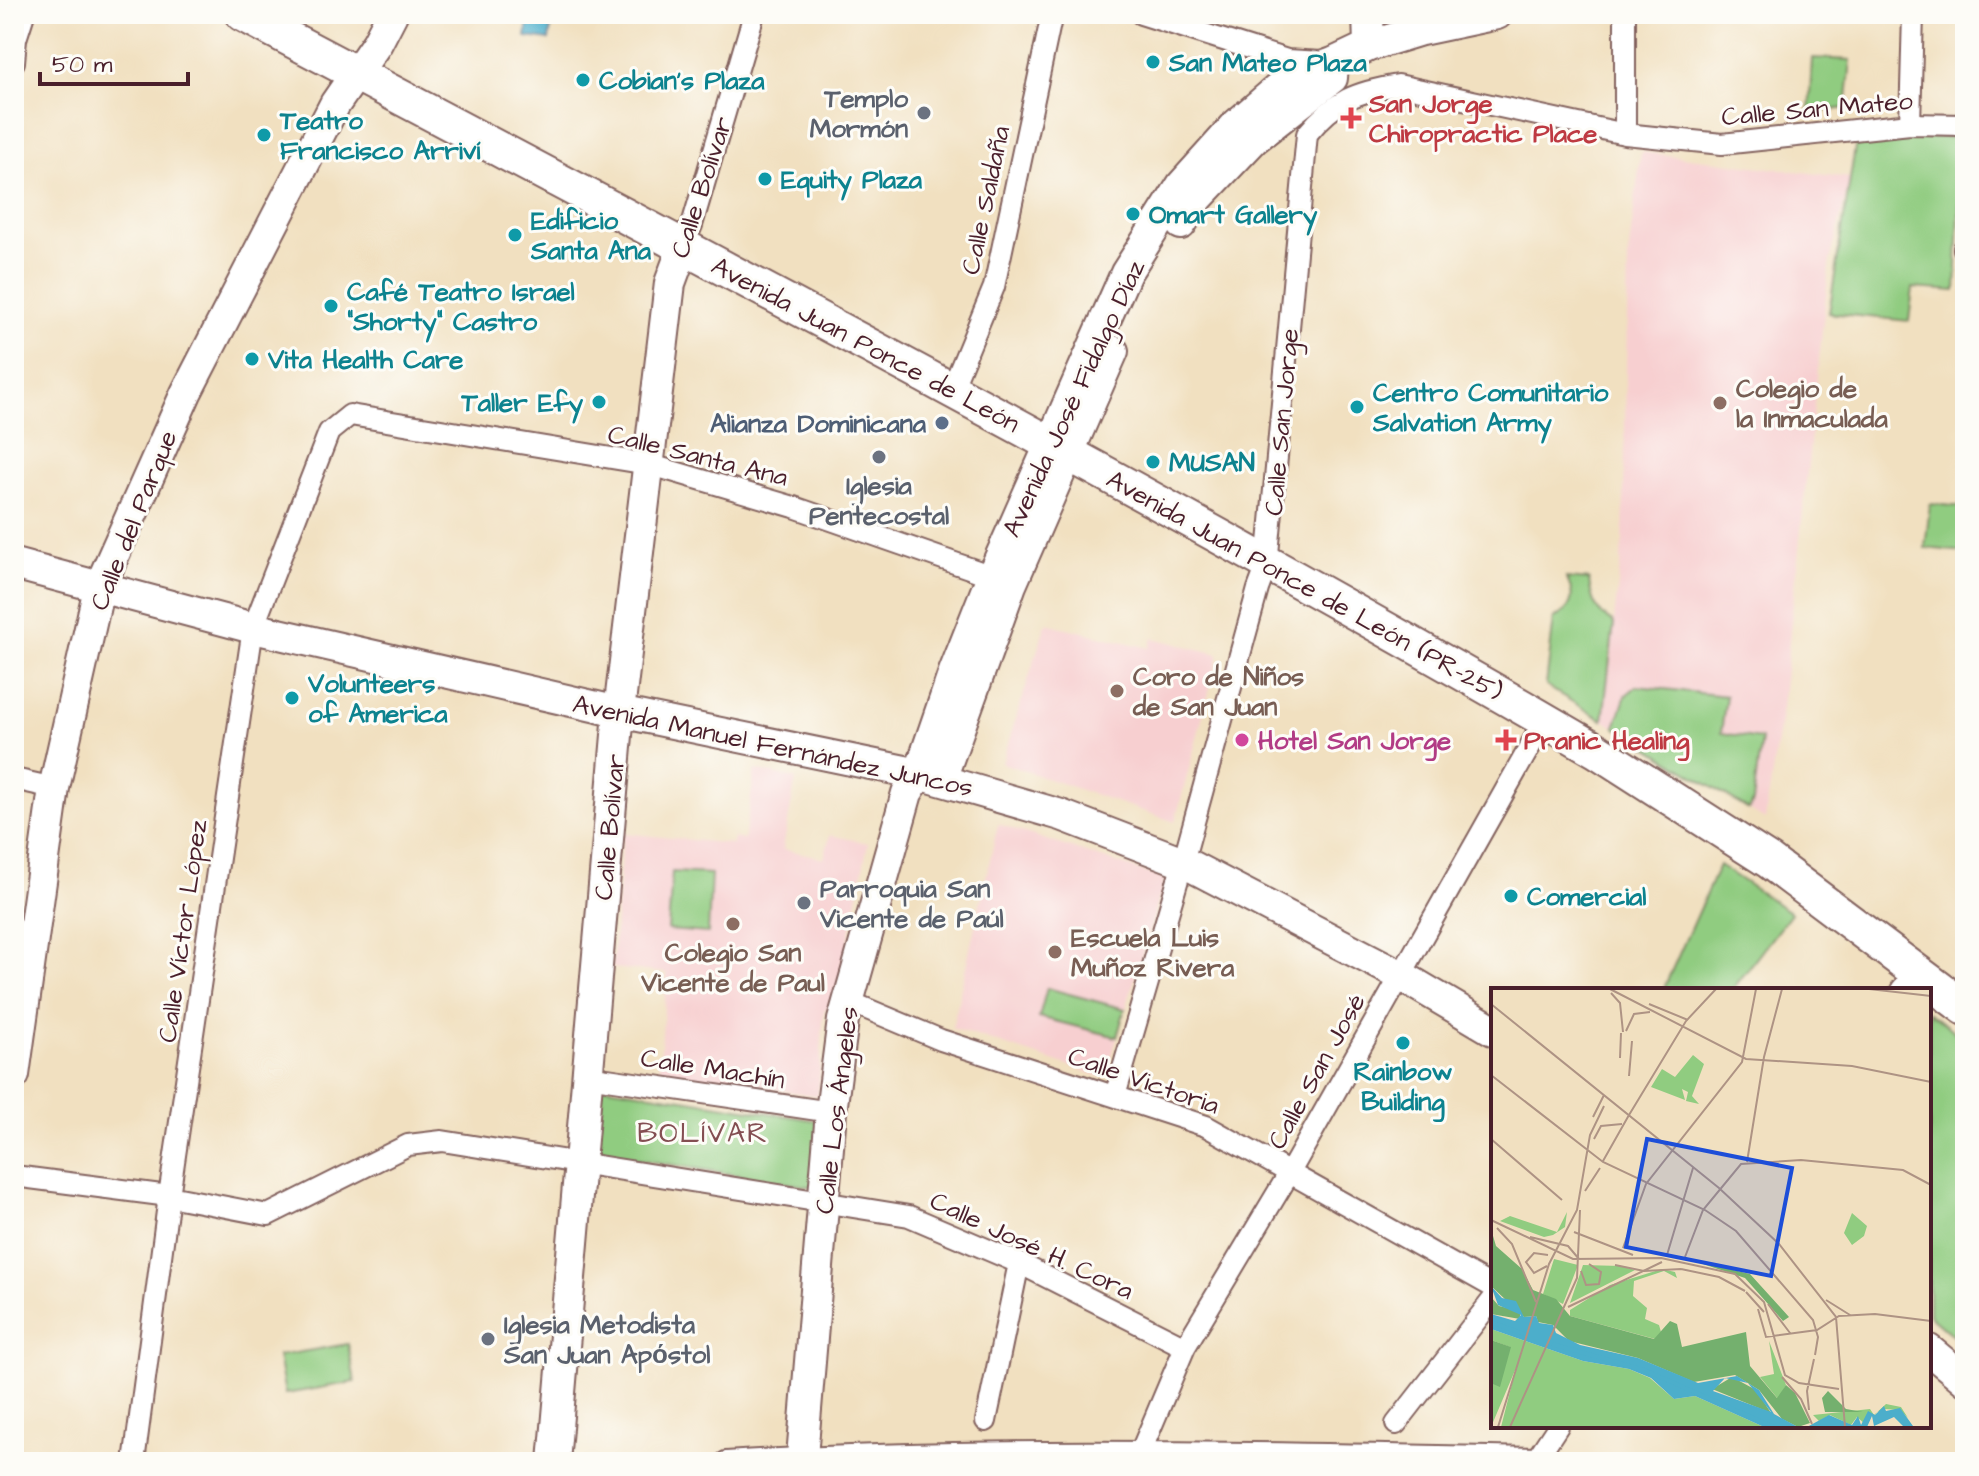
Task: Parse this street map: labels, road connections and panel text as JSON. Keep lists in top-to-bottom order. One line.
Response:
{"streets":{"main road":["Avenida Juan Ponce de León","Avenida Juan Ponce de León (PR-25)"],"street":["Calle San Mateo","Calle Bolívar","Calle Saldaña","Avenida José Fidalgo Díaz","Calle San Jorge","Calle Santa Ana","Calle del Parque","Avenida Manuel Fernández Juncos","Calle Víctor López","Calle Machín","Calle San José","Calle Victoria","Calle Los Ángeles","Calle José H. Cora"]},"crossings":[["Calle San Mateo","Calle San Jorge"],["Calle Bolívar","Avenida Juan Ponce de León"],["Calle Bolívar","Calle Santa Ana"],["Calle Bolívar","Avenida Manuel Fernández Juncos"],["Calle Bolívar","Calle Machín"],["Calle Bolívar","Calle José H. Cora"],["Calle Saldaña","Avenida Juan Ponce de León"],["Avenida Juan Ponce de León","Avenida José Fidalgo Díaz"],["Avenida Juan Ponce de León","Avenida Juan Ponce de León (PR-25)"],["Avenida José Fidalgo Díaz","Calle Santa Ana"],["Avenida José Fidalgo Díaz","Avenida Juan Ponce de León (PR-25)"],["Avenida José Fidalgo Díaz","Avenida Manuel Fernández Juncos"],["Avenida José Fidalgo Díaz","Calle Los Ángeles"],["Calle San Jorge","Avenida Juan Ponce de León (PR-25)"],["Calle San Jorge","Avenida Manuel Fernández Juncos"],["Calle San Jorge","Calle Victoria"],["Calle Santa Ana","Calle Víctor López"],["Calle del Parque","Avenida Manuel Fernández Juncos"],["Avenida Juan Ponce de León (PR-25)","Calle San José"],["Avenida Manuel Fernández Juncos","Calle Víctor López"],["Avenida Manuel Fernández Juncos","Calle San José"],["Avenida Manuel Fernández Juncos","Calle Los Ángeles"],["Calle Víctor López","Calle José H. Cora"],["Calle Machín","Calle Los Ángeles"],["Calle San José","Calle Victoria"],["Calle San José","Calle José H. Cora"],["Calle Victoria","Calle Los Ángeles"],["Calle Los Ángeles","Calle José H. Cora"]],"districts":["BOLÍVAR"],"places":{"other":["San Mateo Plaza","Cobian's Plaza","Templo Mormón","Teatro Francisco Arriví","Equity Plaza","Omart Gallery","Edificio Santa Ana","Café Teatro Israel \"Shorty\" Castro","Vita Health Care","Taller Efy","Colegio de la Inmaculada","Centro Comunitario Salvation Army","Alianza Dominicana","Iglesia Pentecostal","MUSAN","Coro de Niños de San Juan","Volunteers of America","Hotel San Jorge","Comercial","Parroquia San Vicente de Paúl","Colegio San Vicente de Paul","Escuela Luis Muñoz Rivera","Rainbow Building","Iglesia Metodista San Juan Apόstol"],"health":["San Jorge Chiropractic Place","Pranic Healing"]},"scale_bar":"50 m"}
